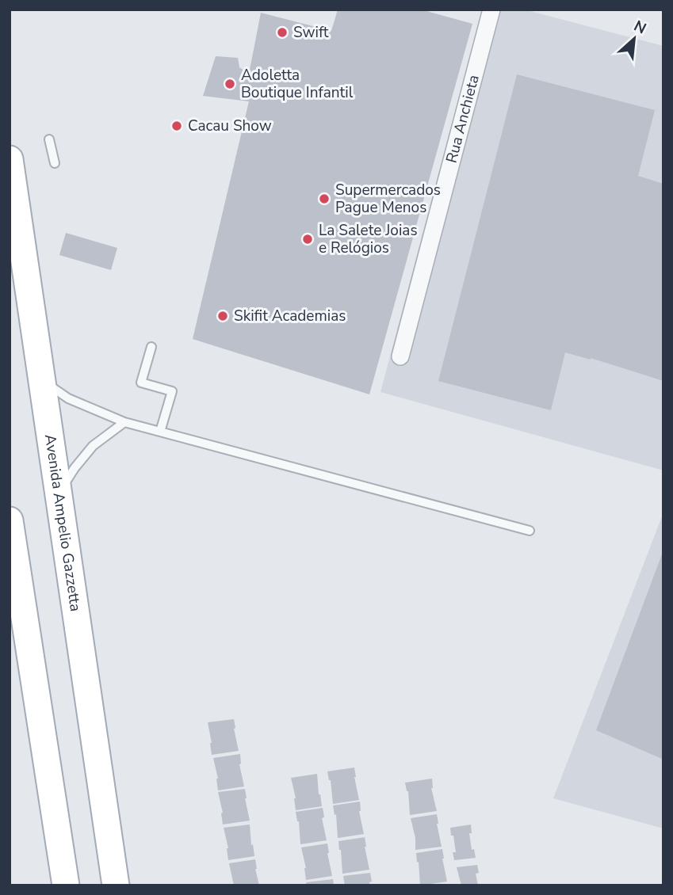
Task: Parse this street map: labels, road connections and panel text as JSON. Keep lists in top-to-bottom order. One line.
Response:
{"streets":{"main road":["Avenida Ampelio Gazzetta"],"street":["Rua Anchieta"]},"places":["Swift","Adoletta Boutique Infantil","Cacau Show","Supermercados Pague Menos","La Salete Joias e Relógios","Skifit Academias"],"north":"top right"}
